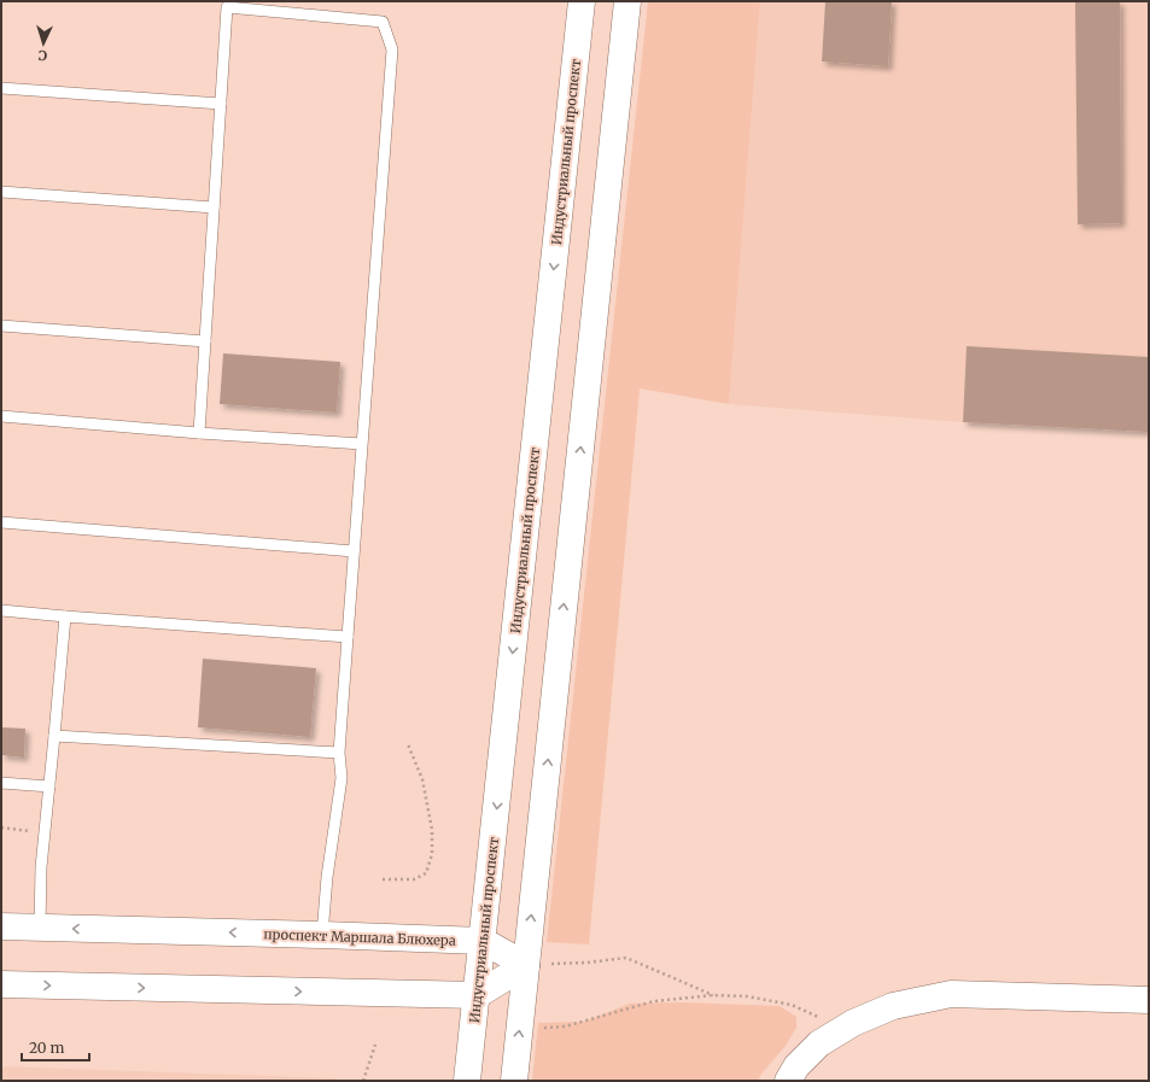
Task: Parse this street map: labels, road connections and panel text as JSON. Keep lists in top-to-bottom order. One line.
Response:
{"streets":{"main road":["Индустриальный проспект","проспект Маршала Блюхера"]},"crossings":[["Индустриальный проспект","проспект Маршала Блюхера"]],"scale_bar":"20 m","north":"bottom"}
